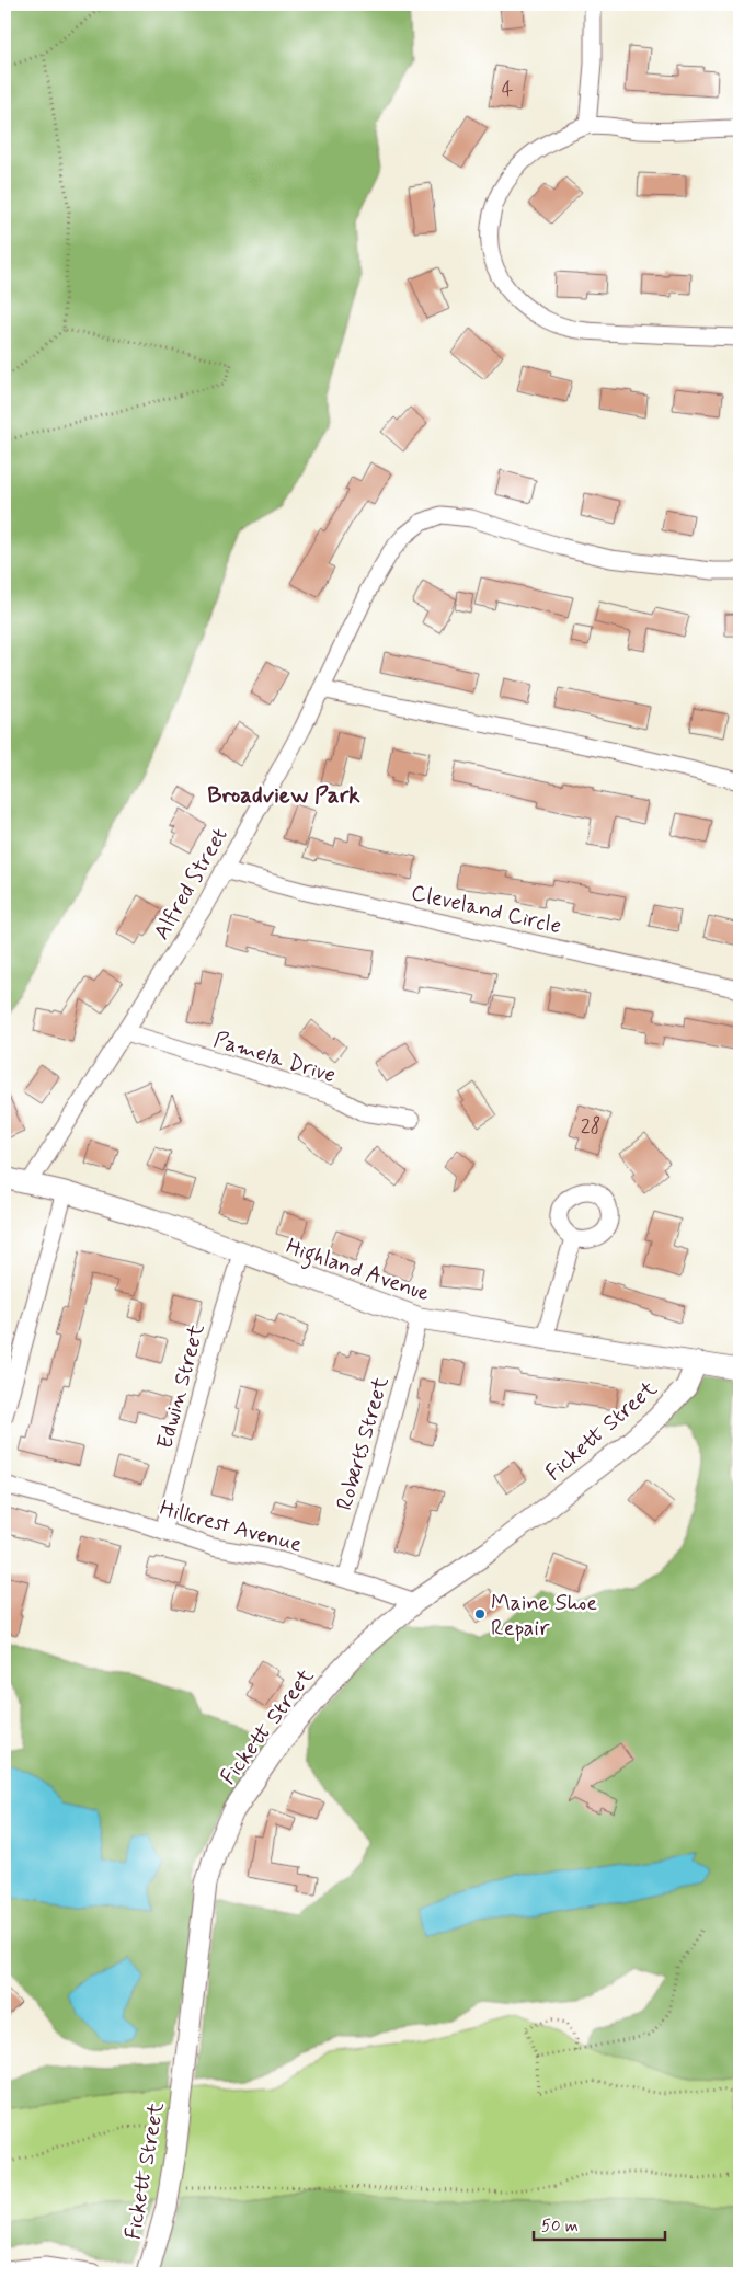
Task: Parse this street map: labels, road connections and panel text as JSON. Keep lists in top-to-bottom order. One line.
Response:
{"streets":{"street":["Alfred Street","Cleveland Circle","Pamela Drive","Highland Avenue","Edwin Street","Fickett Street","Roberts Street","Hillcrest Avenue"]},"crossings":[["Alfred Street","Cleveland Circle"],["Alfred Street","Pamela Drive"],["Alfred Street","Highland Avenue"],["Highland Avenue","Edwin Street"],["Highland Avenue","Fickett Street"],["Highland Avenue","Roberts Street"],["Edwin Street","Hillcrest Avenue"],["Fickett Street","Hillcrest Avenue"],["Roberts Street","Hillcrest Avenue"]],"districts":["Broadview Park"],"places":["Maine Shoe Repair"],"house_numbers":["4","28"],"scale_bar":"50 m"}
